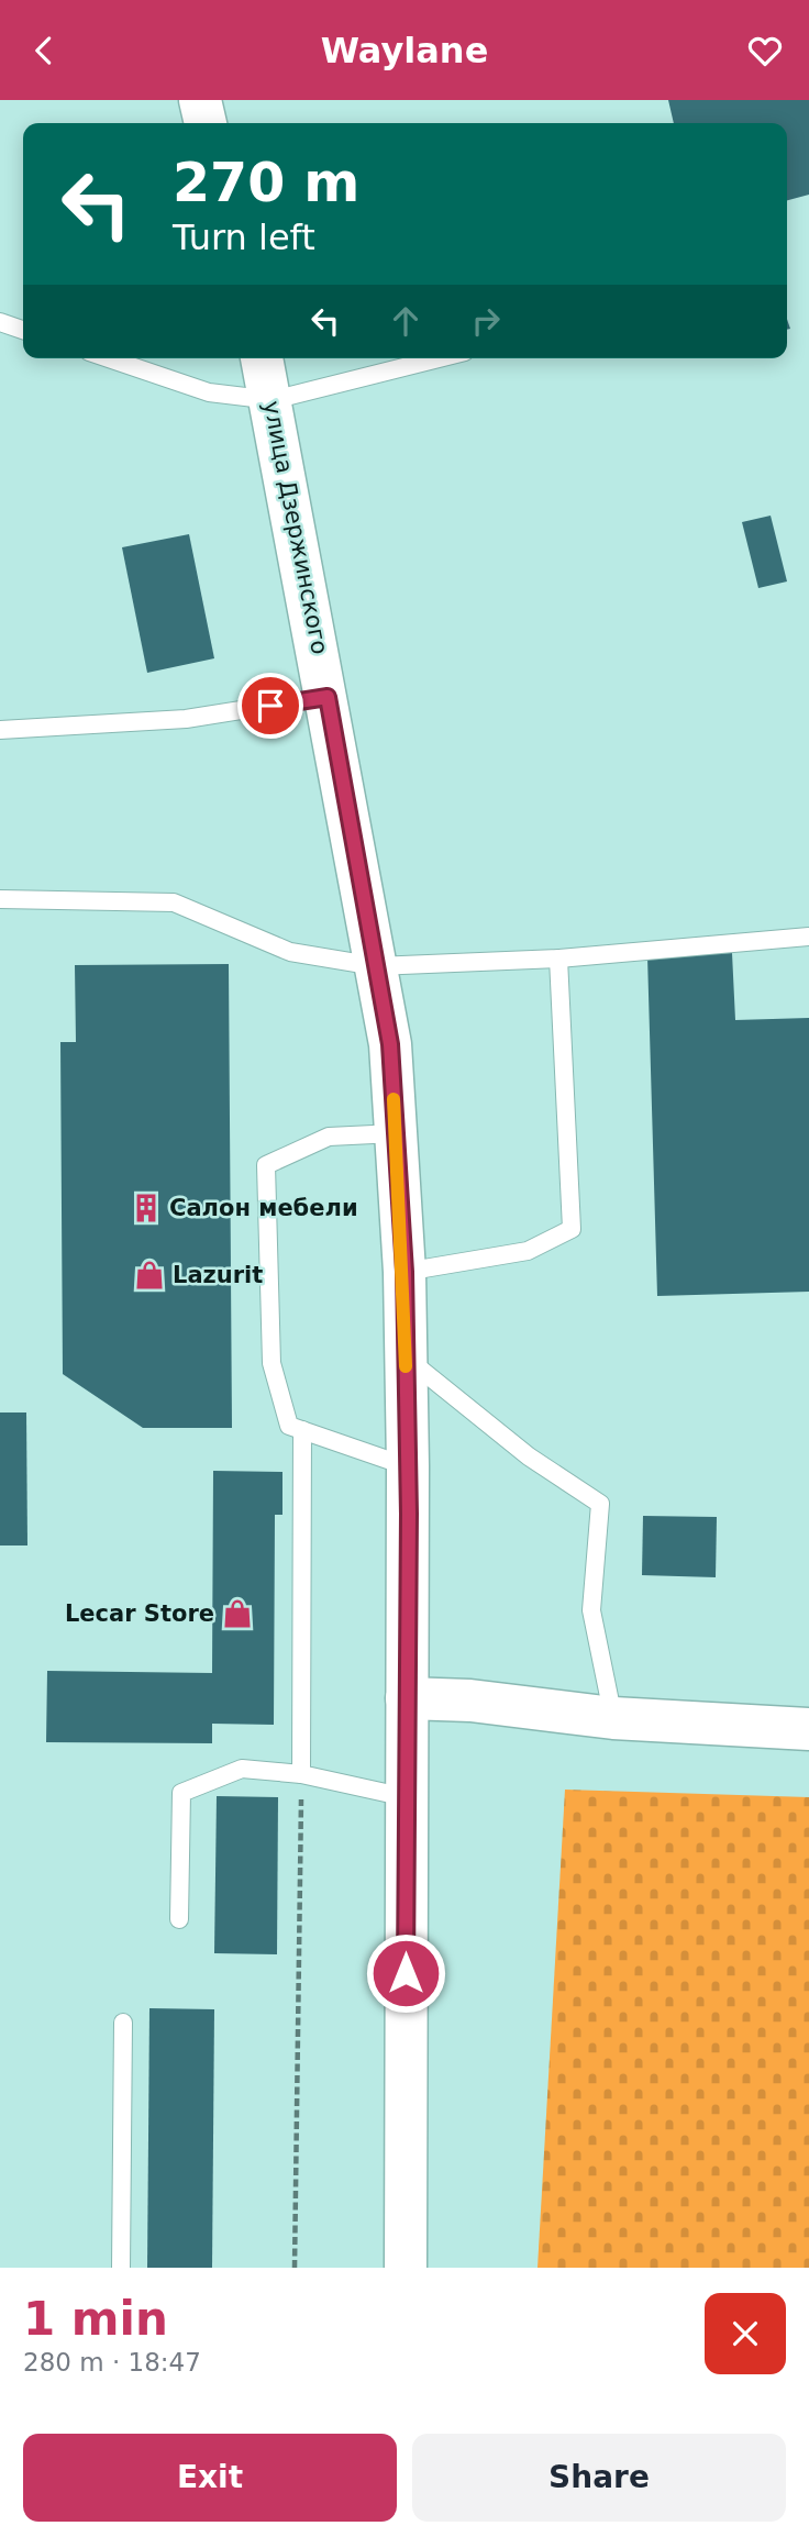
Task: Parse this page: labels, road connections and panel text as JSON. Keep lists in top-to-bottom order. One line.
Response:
{"streets":{"main road":["улица Дзержинского"]},"places":{"building":["Салон мебели"],"shop":["Lazurit","Lecar Store"]},"page":{"header":"Waylane","turn":["270 m","Turn left"],"heading":["1 min","280 m · 18:47"],"buttons":["Exit","Share"]}}
